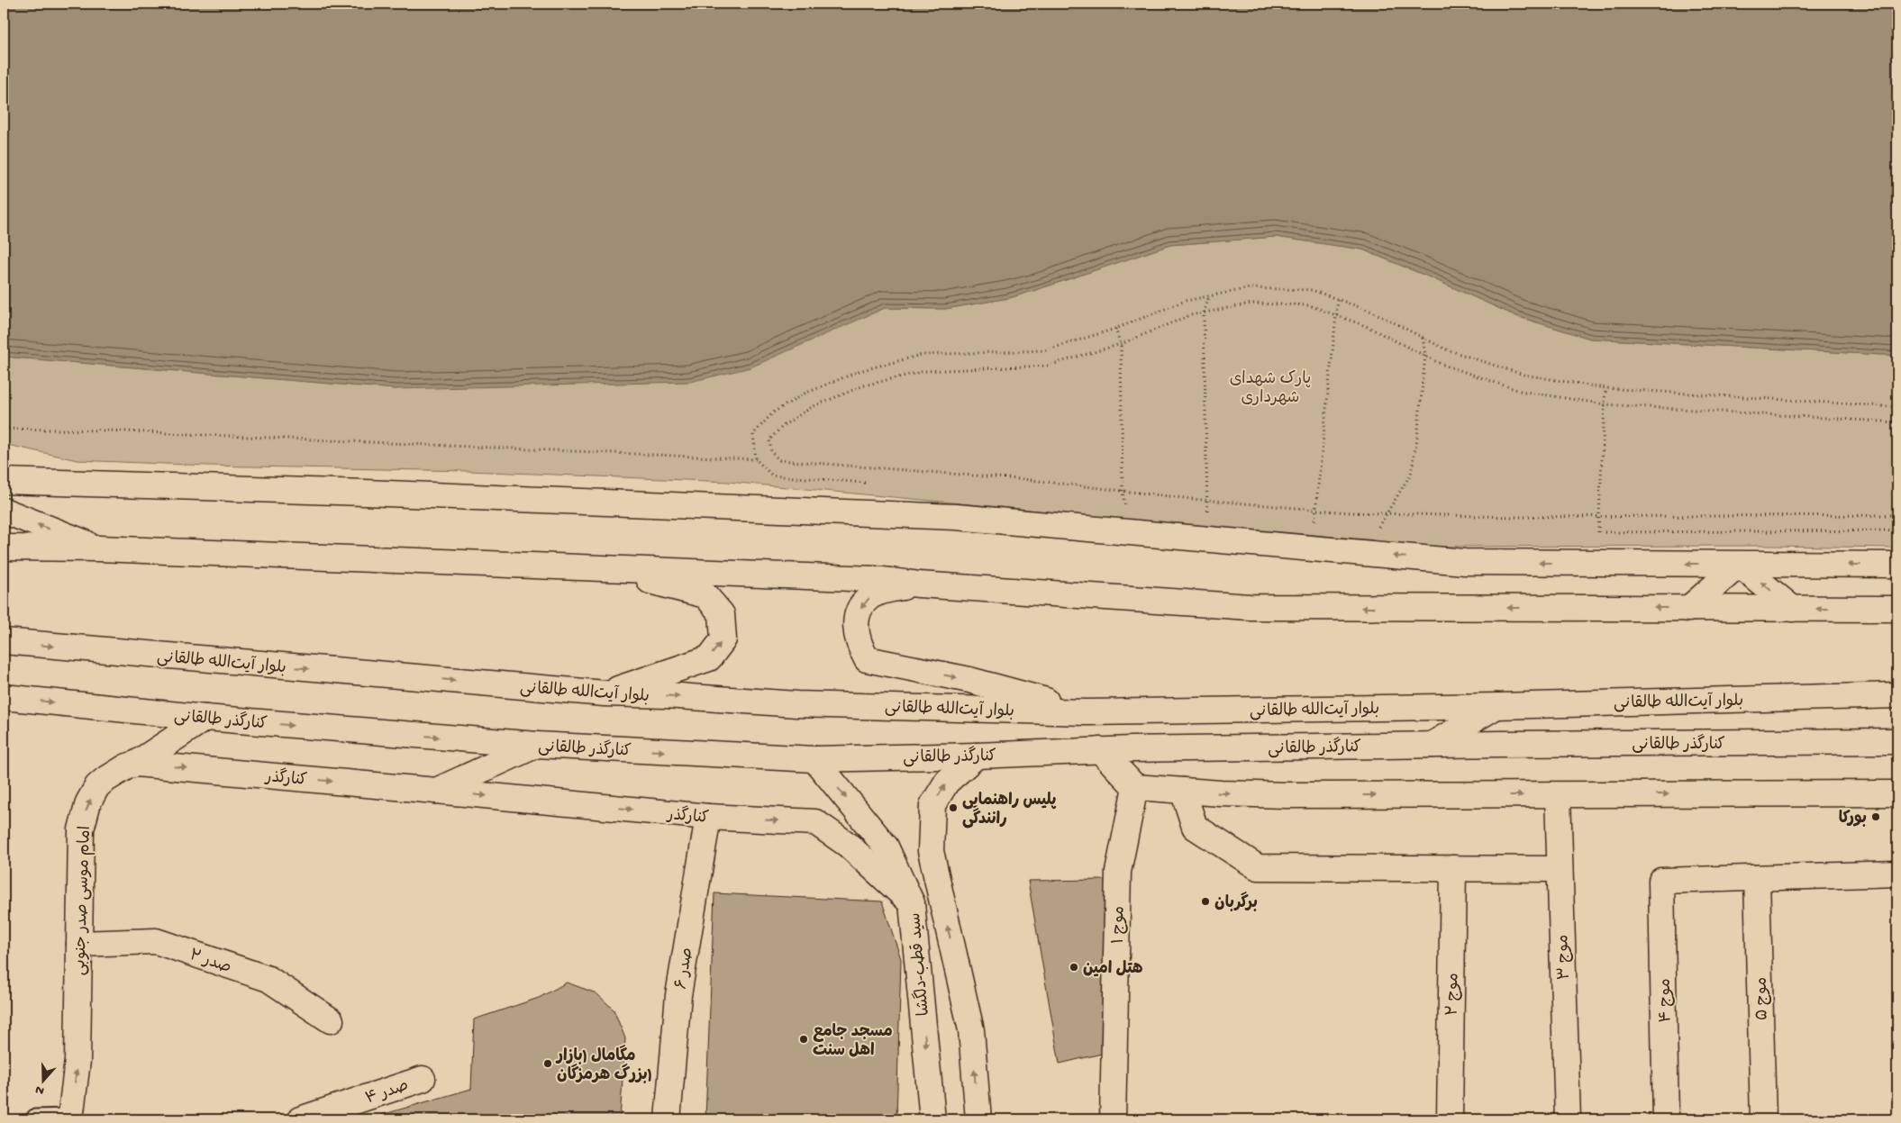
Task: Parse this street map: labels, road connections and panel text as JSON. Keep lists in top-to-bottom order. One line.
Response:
{"streets":{"street":["بلوار آیت‌الله طالقانی","کنارگذر طالقانی","کنارگذر","امام موسی صدر جنوبی","موج ۱","موج ۳","صدر ۲","سید قطب-دلگشا","صدر ۶","موج ۲","موج ۵","موج ۴","صدر ۴"]},"crossings":[["کنارگذر طالقانی","کنارگذر"],["کنارگذر طالقانی","امام موسی صدر جنوبی"],["کنارگذر طالقانی","سید قطب-دلگشا"],["کنارگذر","امام موسی صدر جنوبی"],["کنارگذر","سید قطب-دلگشا"],["کنارگذر","صدر ۶"],["امام موسی صدر جنوبی","صدر ۲"],["موج ۵","موج ۴"]],"one_way":["کنارگذر","امام موسی صدر جنوبی"],"parks":["پارک شهدای شهرداری"],"places":["پلیس راهنمایی رانندگی","بورکا","برگربان","هتل امین","مسجد جامع اهل سنت","مگامال (بازار بزرگ هرمزگان)"],"north":"bottom"}
